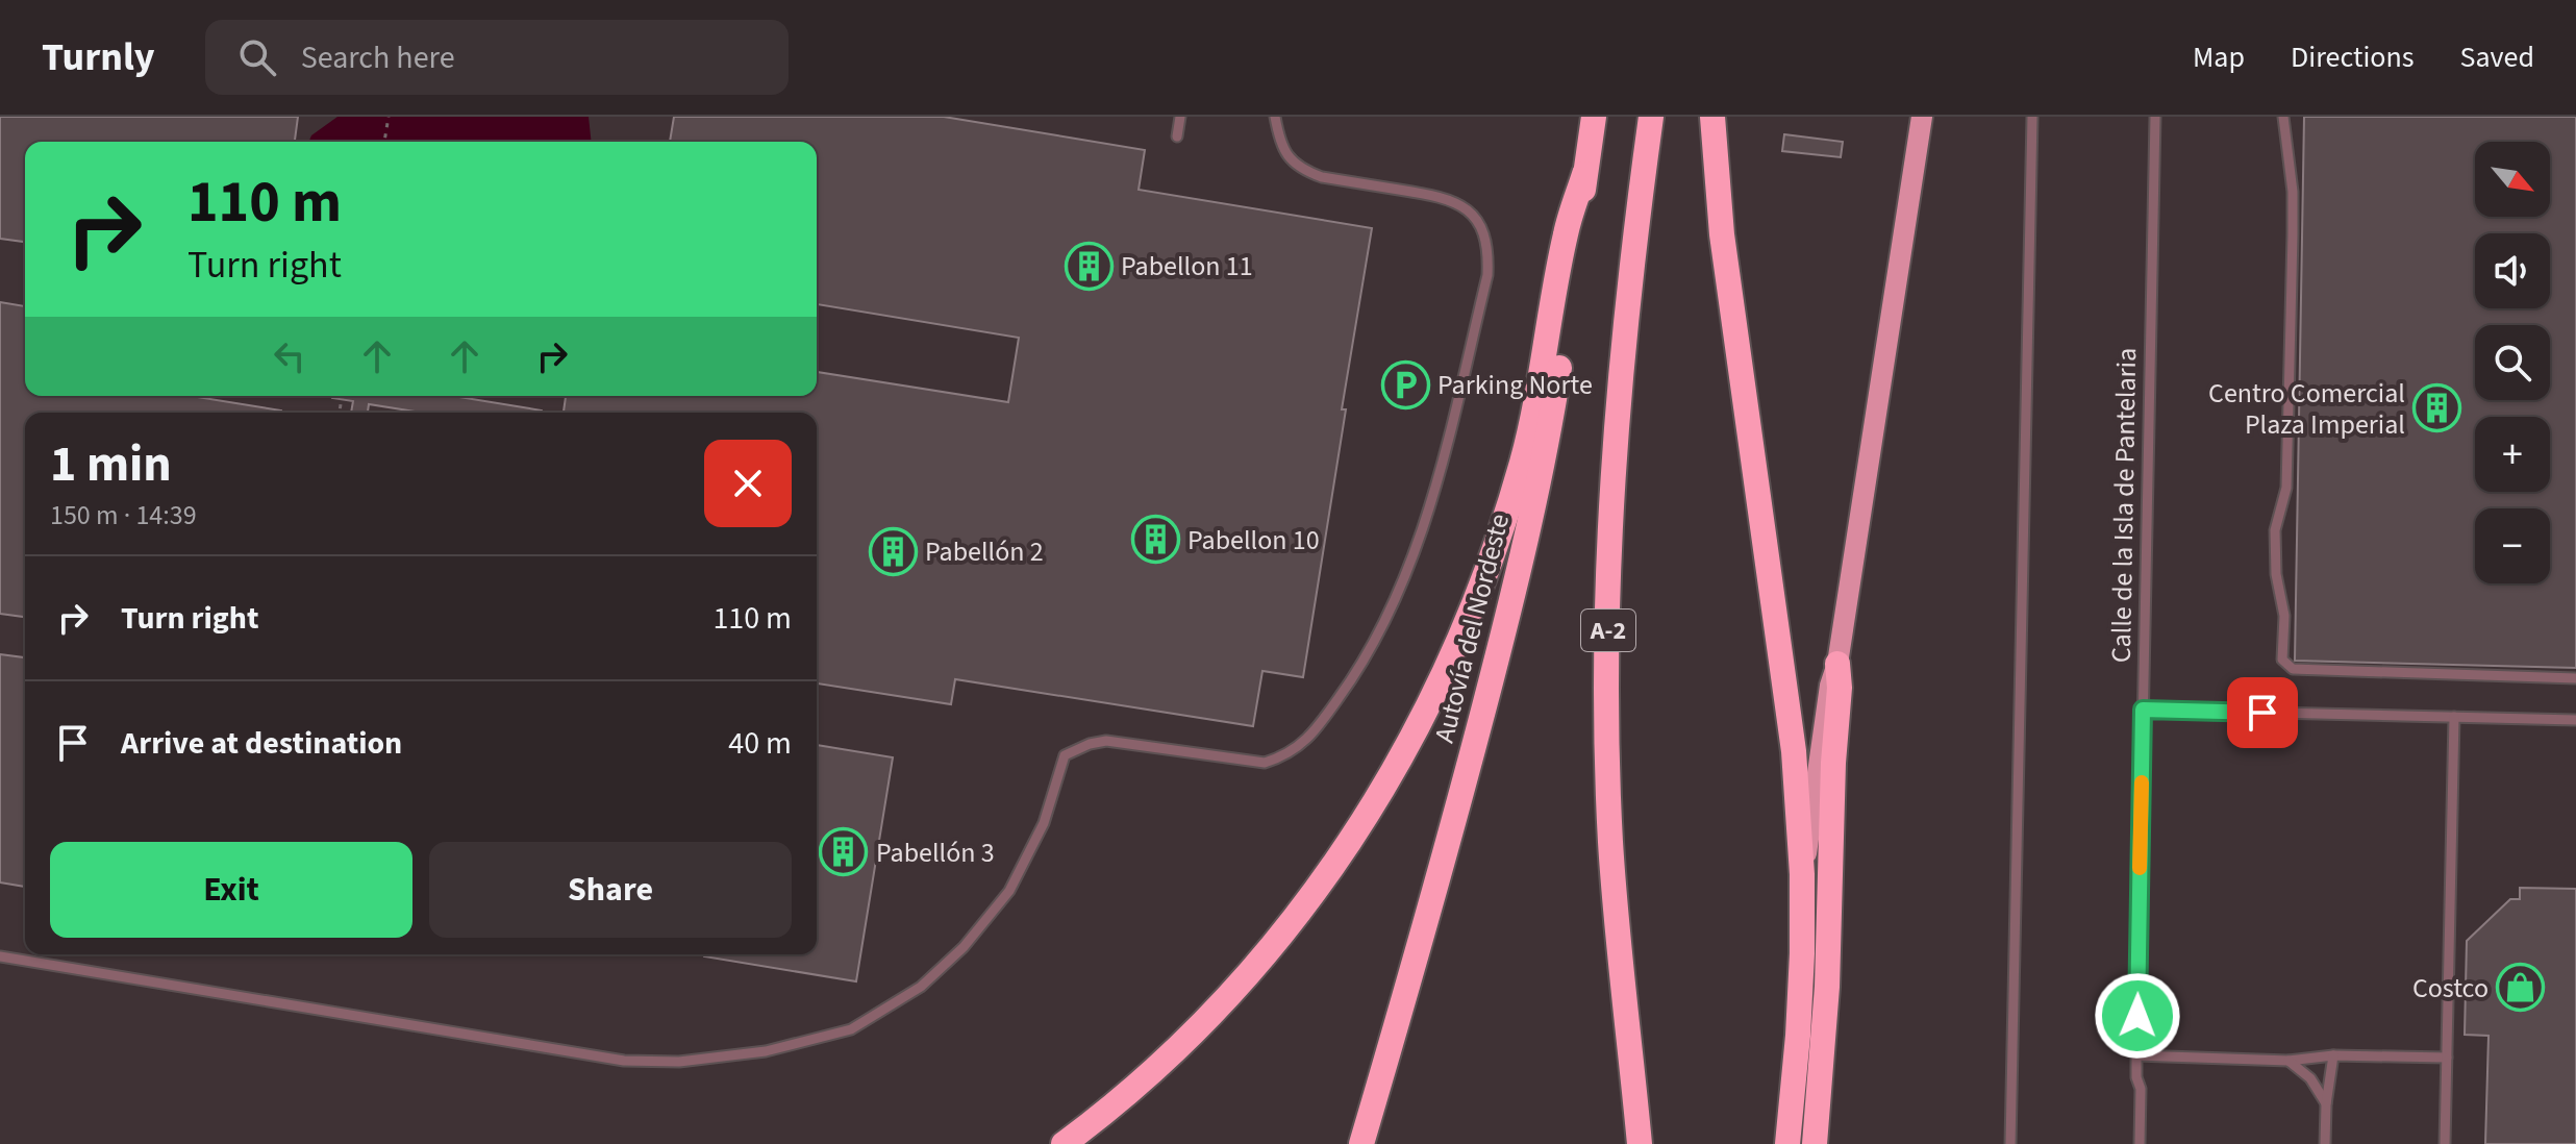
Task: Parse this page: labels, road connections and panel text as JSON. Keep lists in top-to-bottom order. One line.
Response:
{"streets":{"highway":["Autovía del Nordeste","A-2"],"lane":["Calle de la Isla de Pantelaria"]},"places":{"building":["Pabellon 11","Centro Comercial Plaza Imperial","Pabellon 10","Pabellón 2","Pabellón 3"],"parking":["Parking Norte"],"shop":["Costco"]},"north":"bottom right","page":{"header":"Turnly","search":"Search here","nav":["Map","Directions","Saved"],"map_buttons":["+","−"],"turn":["110 m","Turn right"],"heading":["1 min","150 m · 14:39"],"list":[{"name":"Turn right","value":"110 m"},{"name":"Arrive at destination","value":"40 m"}],"buttons":["Exit","Share"]}}
